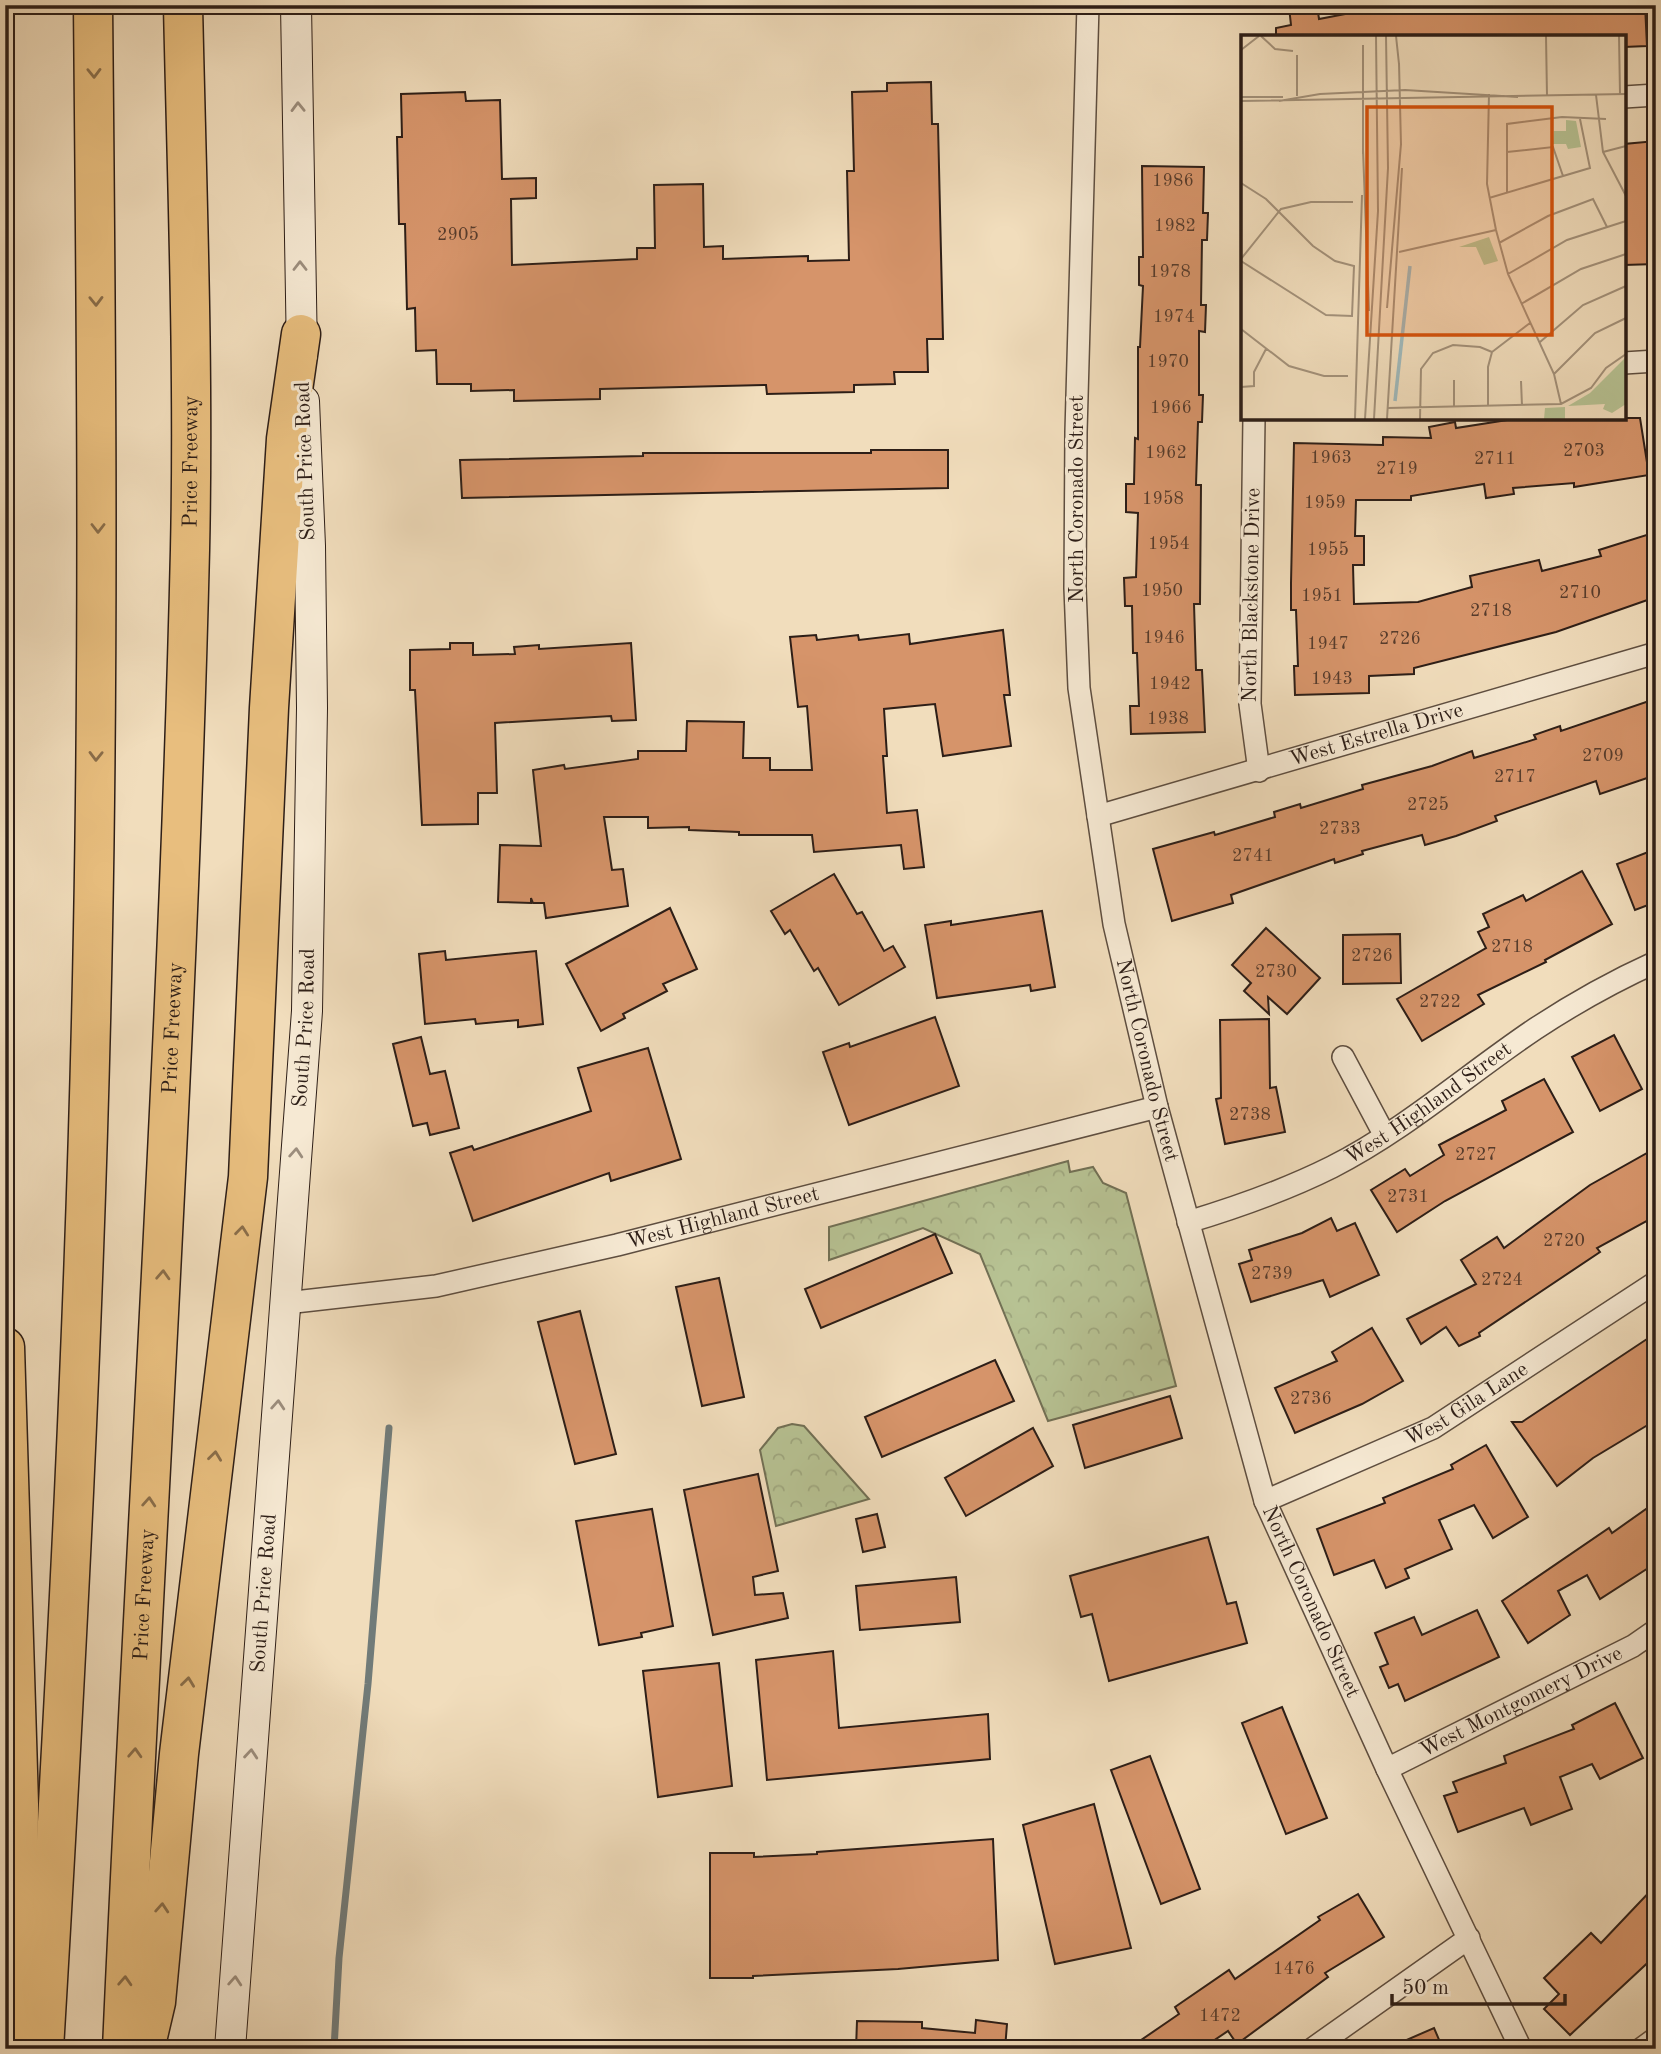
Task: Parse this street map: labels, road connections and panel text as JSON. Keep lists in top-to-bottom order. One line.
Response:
{"streets":{"highway":["Price Freeway"],"main road":["South Price Road"],"street":["North Coronado Street","North Blackstone Drive","West Estrella Drive","West Highland Street","West Gila Lane","West Montgomery Drive"]},"crossings":[["South Price Road","West Highland Street"],["North Coronado Street","West Estrella Drive"],["North Coronado Street","West Highland Street"],["North Coronado Street","West Gila Lane"],["North Coronado Street","West Montgomery Drive"],["North Blackstone Drive","West Estrella Drive"]],"one_way":["South Price Road"],"house_numbers":["1986","1982","2905","1978","1974","1970","1966","2703","1962","1963","2711","2719","1958","1959","1954","1955","1950","2710","1951","2718","1946","2726","1947","1943","1942","1938","2709","2717","2725","2733","2741","2718","2726","2730","2722","2738","2727","2731","2720","2739","2724","2736","1476","1472"],"scale_bar":"50 m"}
